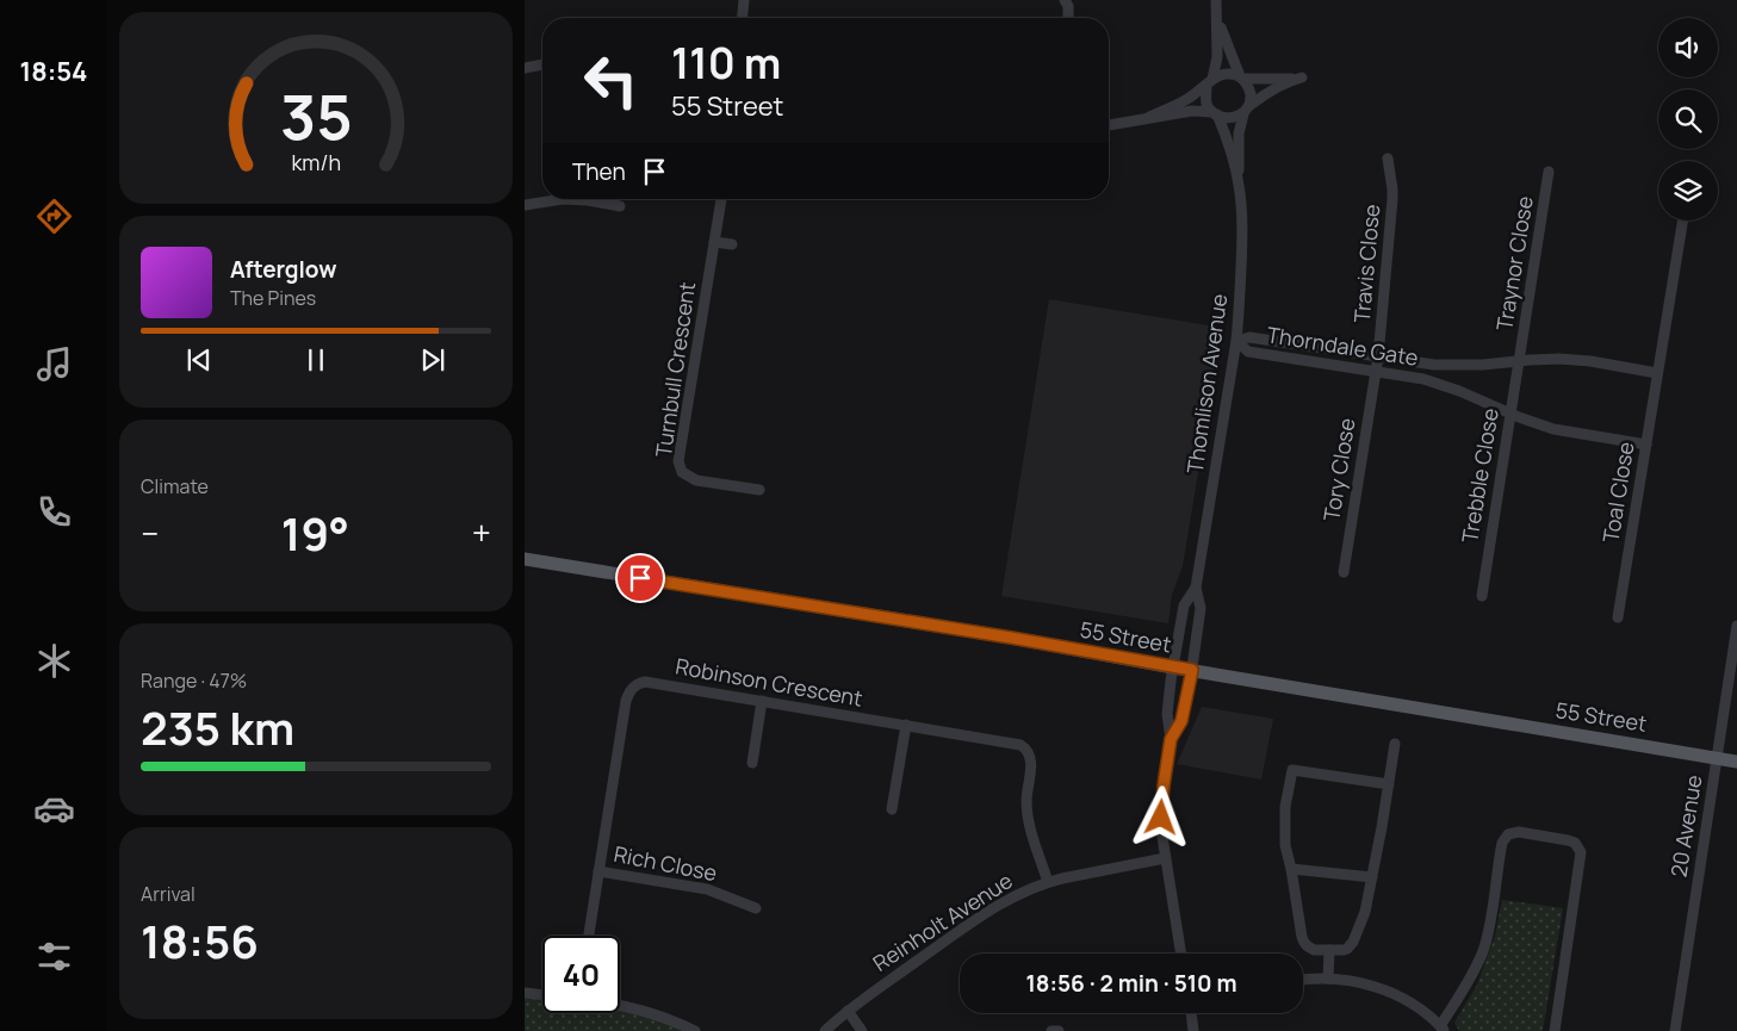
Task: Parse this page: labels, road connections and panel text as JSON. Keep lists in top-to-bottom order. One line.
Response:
{"streets":{"main road":["55 Street"],"street":["Travis Close","Traynor Close","Thorndale Gate","Turnbull Crescent","Thomlison Avenue","Tory Close","Trebble Close","Toal Close","Robinson Crescent","20 Avenue","Rich Close","Reinholt Avenue"]},"crossings":[["Travis Close","Thorndale Gate"],["Travis Close","Tory Close"],["Traynor Close","Thorndale Gate"],["Traynor Close","Trebble Close"],["Thorndale Gate","Thomlison Avenue"],["Thorndale Gate","Tory Close"],["Thorndale Gate","Trebble Close"],["Thorndale Gate","Toal Close"],["Thomlison Avenue","55 Street"],["55 Street","20 Avenue"],["Robinson Crescent","Rich Close"],["Robinson Crescent","Reinholt Avenue"]],"page":{"tabs":"18:54","turn":["110 m","55 Street"],"then":"Then","song":["Afterglow","The Pines"],"tile":["Climate",["Range · 47%","235 km"],["Arrival","18:56"]],"heat":["−","19°","+"],"limit":"40","trip":"18:56 · 2 min · 510 m","gauge":["35","km/h"]}}
